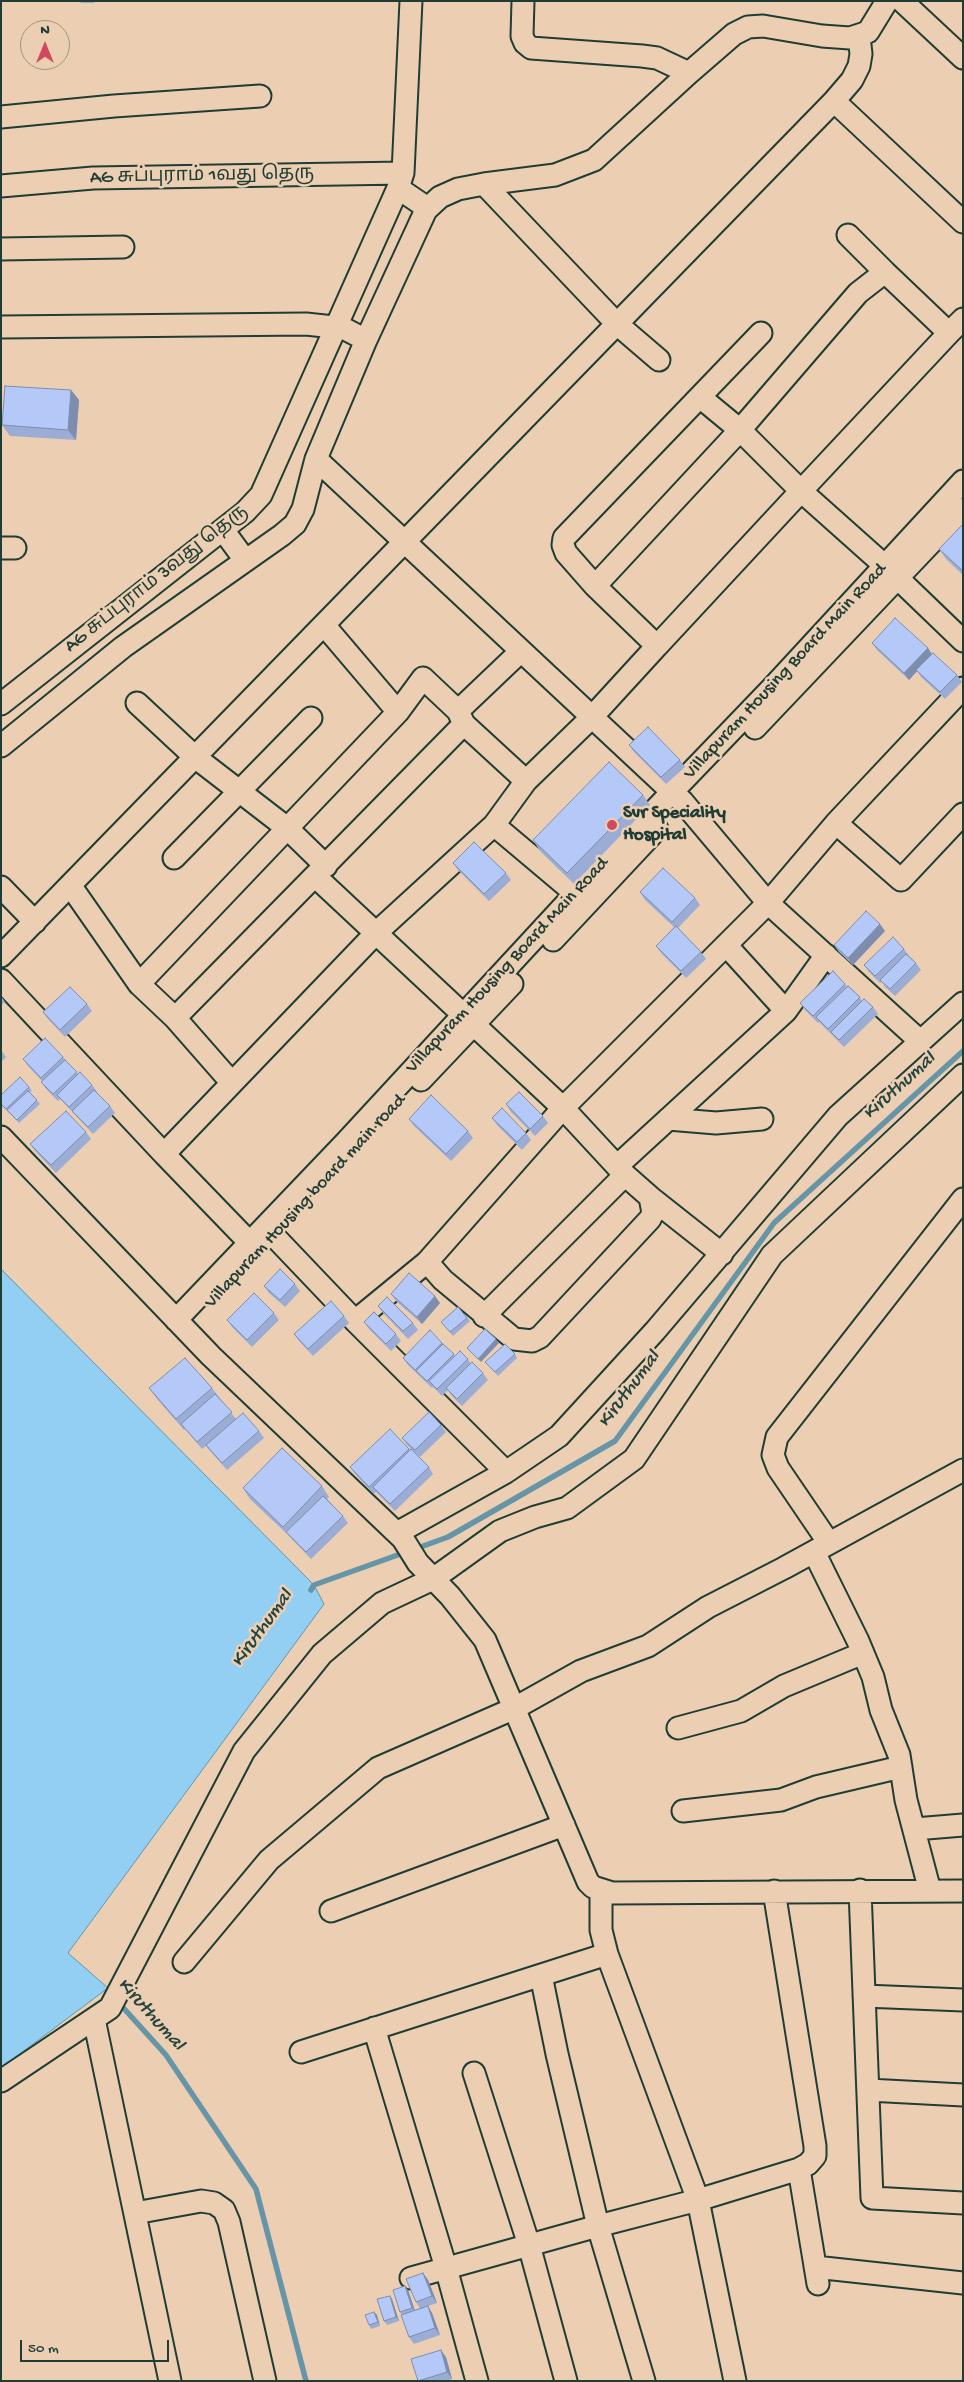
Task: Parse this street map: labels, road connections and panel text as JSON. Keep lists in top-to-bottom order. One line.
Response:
{"streets":{"street":["AG சுப்புராம் 1வது தெரு","AG சுப்புராம் 3வது தெரு","Villapuram Housing Board Main Road","Villapuram Housing board main road"]},"crossings":[["Villapuram Housing Board Main Road","Villapuram Housing board main road"]],"water":["Kiruthumal"],"places":["Svr Speciality Hospital"],"scale_bar":"50 m","north":"top"}
